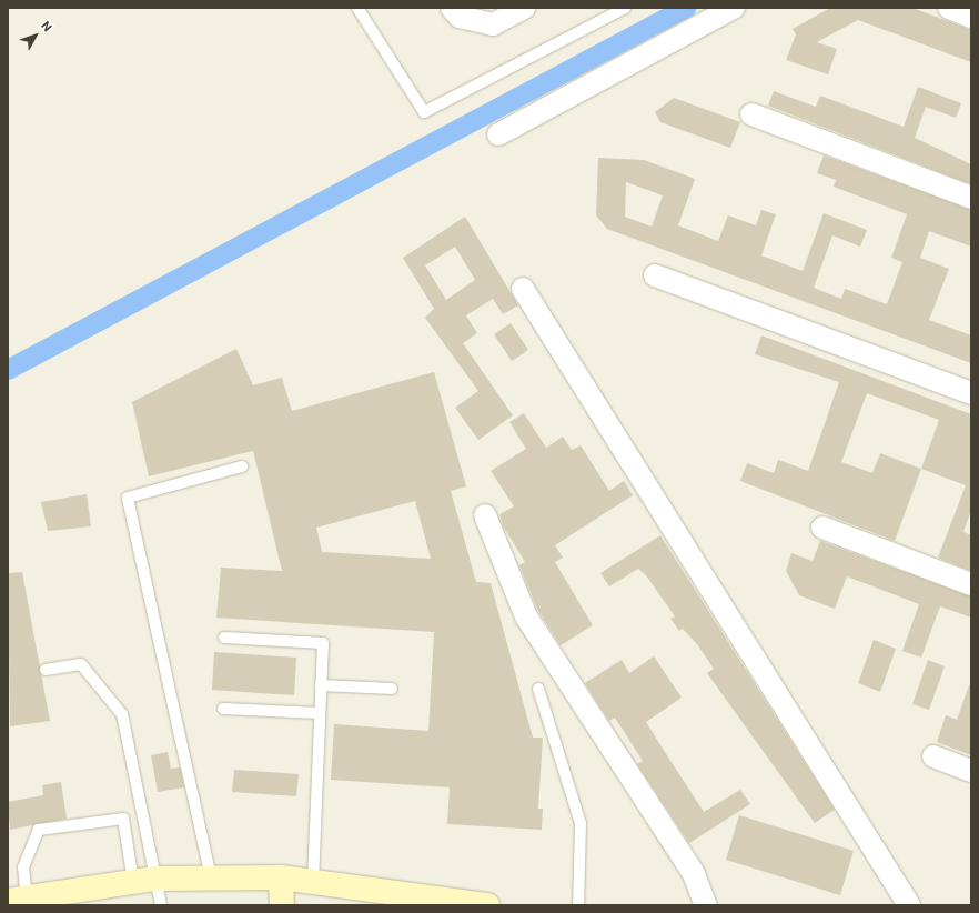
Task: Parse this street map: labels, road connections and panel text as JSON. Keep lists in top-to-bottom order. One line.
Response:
{"north":"top right"}
